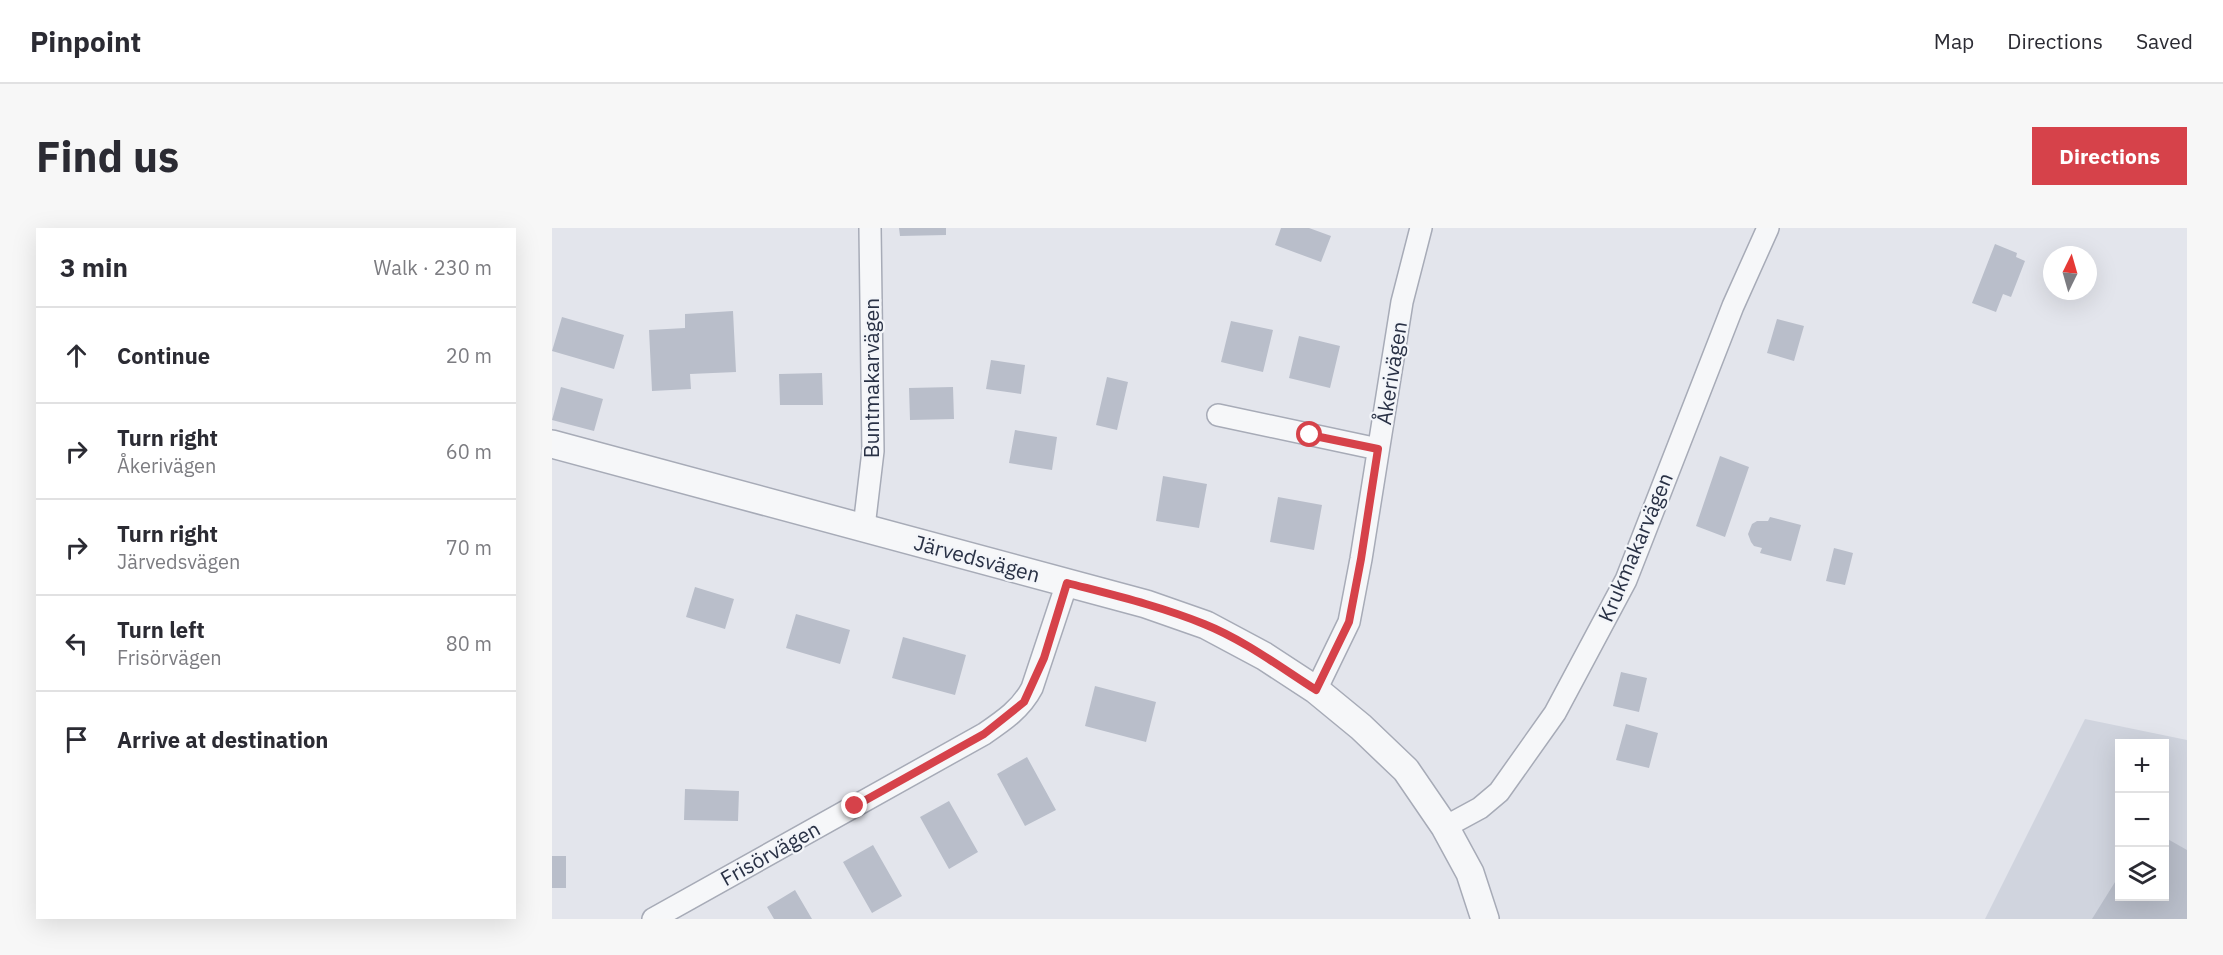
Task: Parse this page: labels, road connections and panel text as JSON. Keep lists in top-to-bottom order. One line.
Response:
{"streets":{"street":["Åkerivägen","Buntmakarvägen","Krukmakarvägen","Järvedsvägen","Frisörvägen"]},"crossings":[["Åkerivägen","Järvedsvägen"],["Buntmakarvägen","Järvedsvägen"],["Krukmakarvägen","Järvedsvägen"],["Järvedsvägen","Frisörvägen"]],"north":"top","page":{"header":"Pinpoint","nav":["Map","Directions","Saved"],"buttons":"Directions","title":"Find us","heading":["3 min","Walk · 230 m"],"list":[["Continue","20 m"],["Turn right","Åkerivägen","60 m"],["Turn right","Järvedsvägen","70 m"],["Turn left","Frisörvägen","80 m"],"Arrive at destination"],"map_buttons":["+","−"]}}
